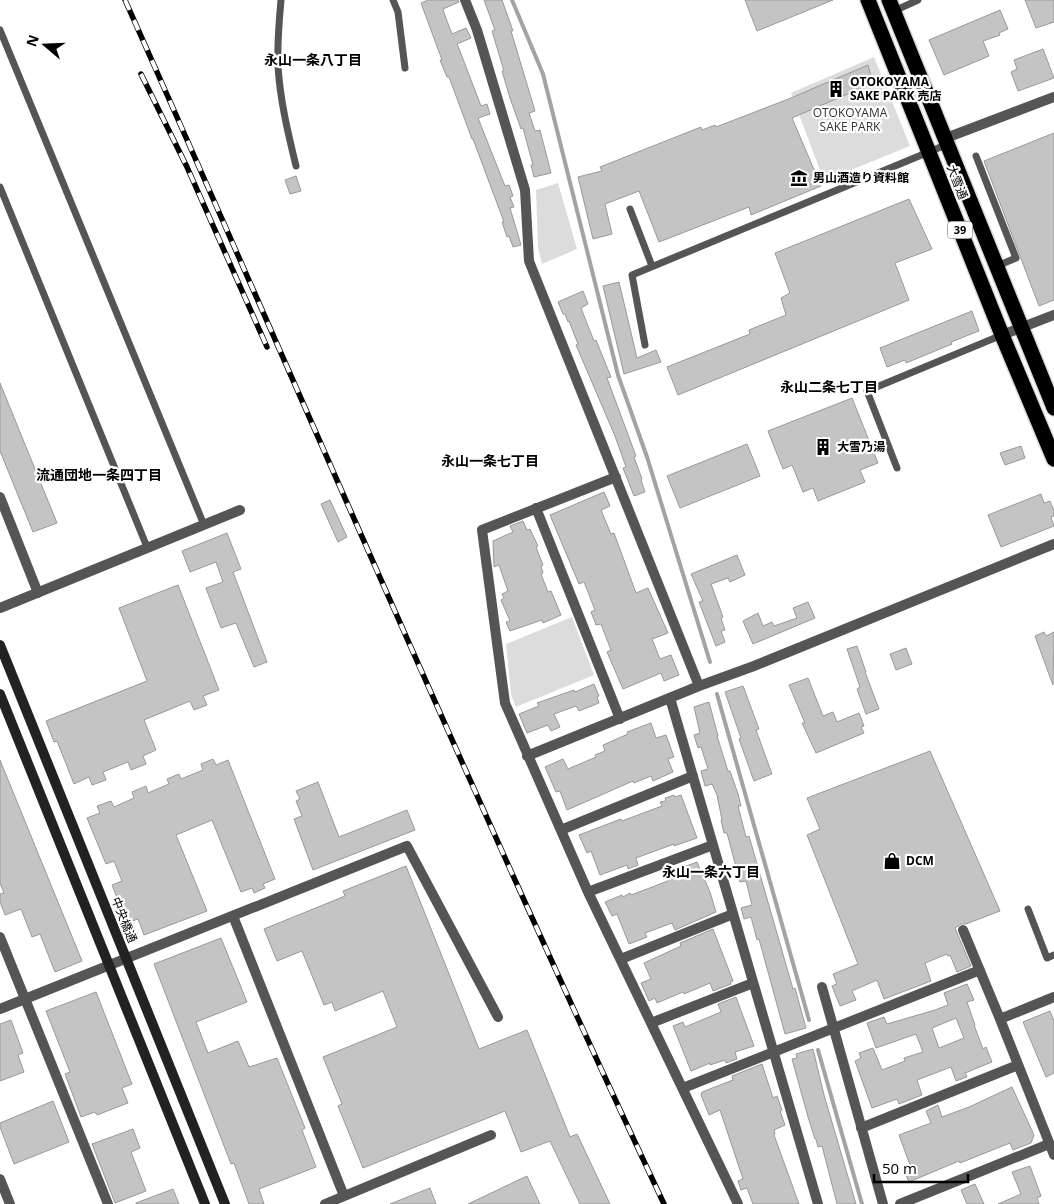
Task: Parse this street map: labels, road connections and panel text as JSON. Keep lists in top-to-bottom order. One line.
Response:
{"streets":{"highway":["大雪通","39"],"main road":["中央橋通"]},"districts":["永山一条八丁目","永山二条七丁目","永山一条七丁目","流通団地一条四丁目","永山一条六丁目"],"parks":["OTOKOYAMA SAKE PARK"],"places":{"building":["OTOKOYAMA SAKE PARK 売店","大雪乃湯"],"museum":["男山酒造り資料館"],"shop":["DCM"]},"scale_bar":"50 m","north":"left"}
